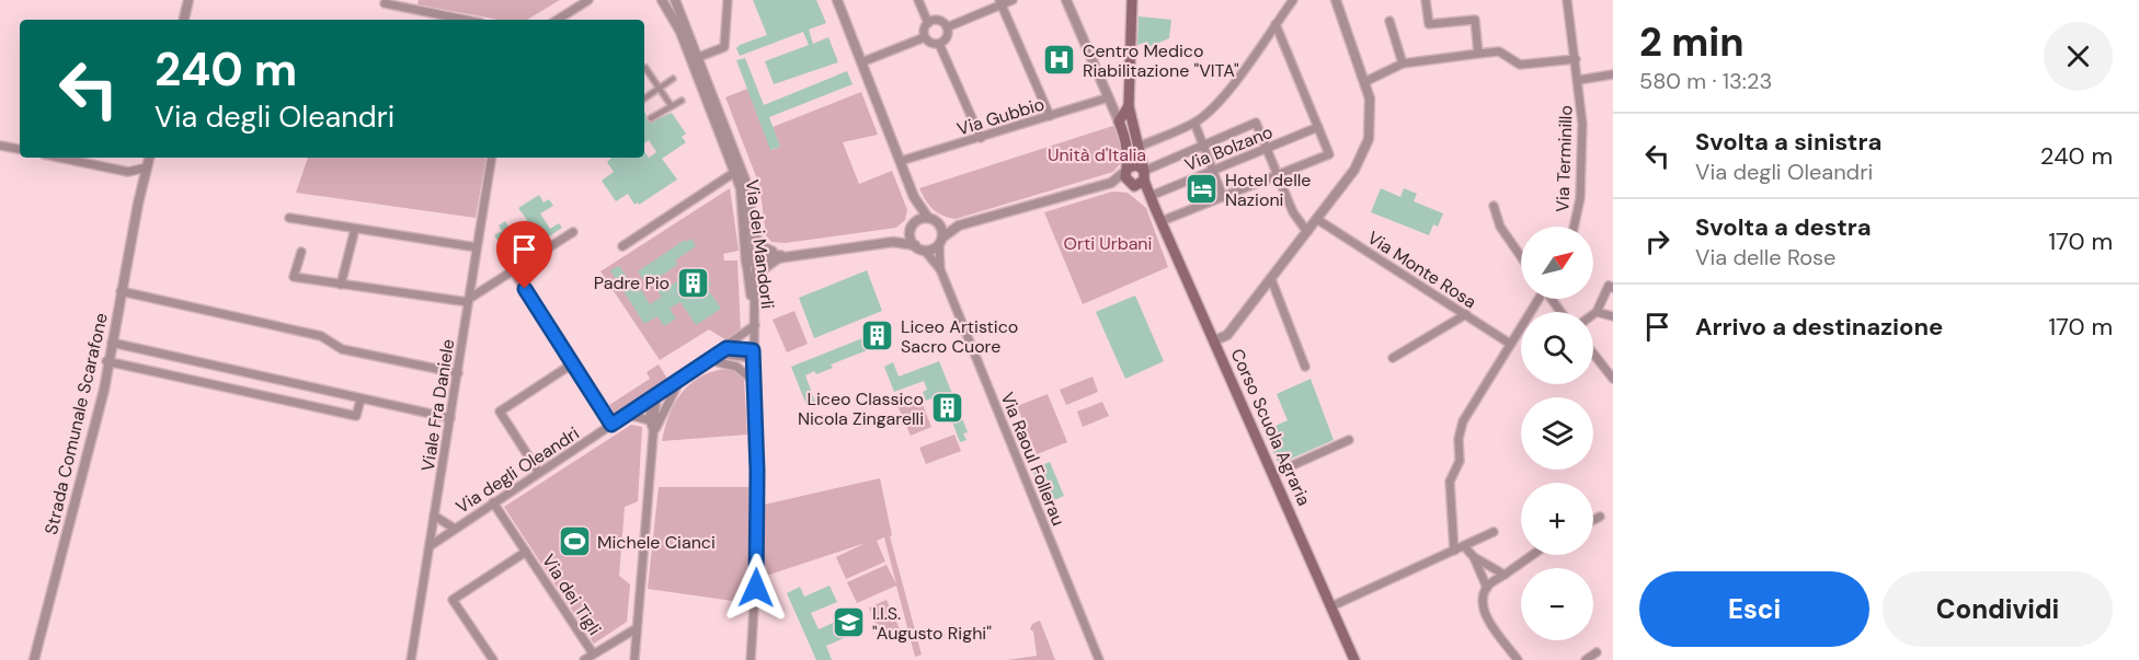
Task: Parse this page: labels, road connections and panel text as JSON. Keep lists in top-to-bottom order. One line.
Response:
{"streets":{"main road":["Corso Scuola Agraria"],"street":["Via Gubbio","Via Bolzano","Via Terminillo","Via dei Mandorli","Via Monte Rosa","Viale Fra Daniele","Strada Comunale Scarafone","Via Raoul Follerau","Via degli Oleandri","Via dei Tigli"]},"crossings":[["Via Bolzano","Corso Scuola Agraria"],["Via dei Mandorli","Via degli Oleandri"],["Viale Fra Daniele","Via degli Oleandri"],["Via degli Oleandri","Via dei Tigli"]],"parks":["Unità d'Italia","Orti Urbani"],"places":{"hospital":["Centro Medico Riabilitazione \"VITA\""],"hotel":["Hotel delle Nazioni"],"building":["Padre Pio","Liceo Artistico Sacro Cuore","Liceo Classico Nicola Zingarelli"],"sports":["Michele Cianci"],"school or university":["I.I.S. \"Augusto Righi\""]},"north":"top right","page":{"heading":["2 min","580 m · 13:23"],"turn":["240 m","Via degli Oleandri"],"list":[{"name":"Svolta a sinistra","note":"Via degli Oleandri","value":"240 m"},{"name":"Svolta a destra","note":"Via delle Rose","value":"170 m"},{"name":"Arrivo a destinazione","value":"170 m"}],"map_buttons":["+","−"],"buttons":["Esci","Condividi"]}}
